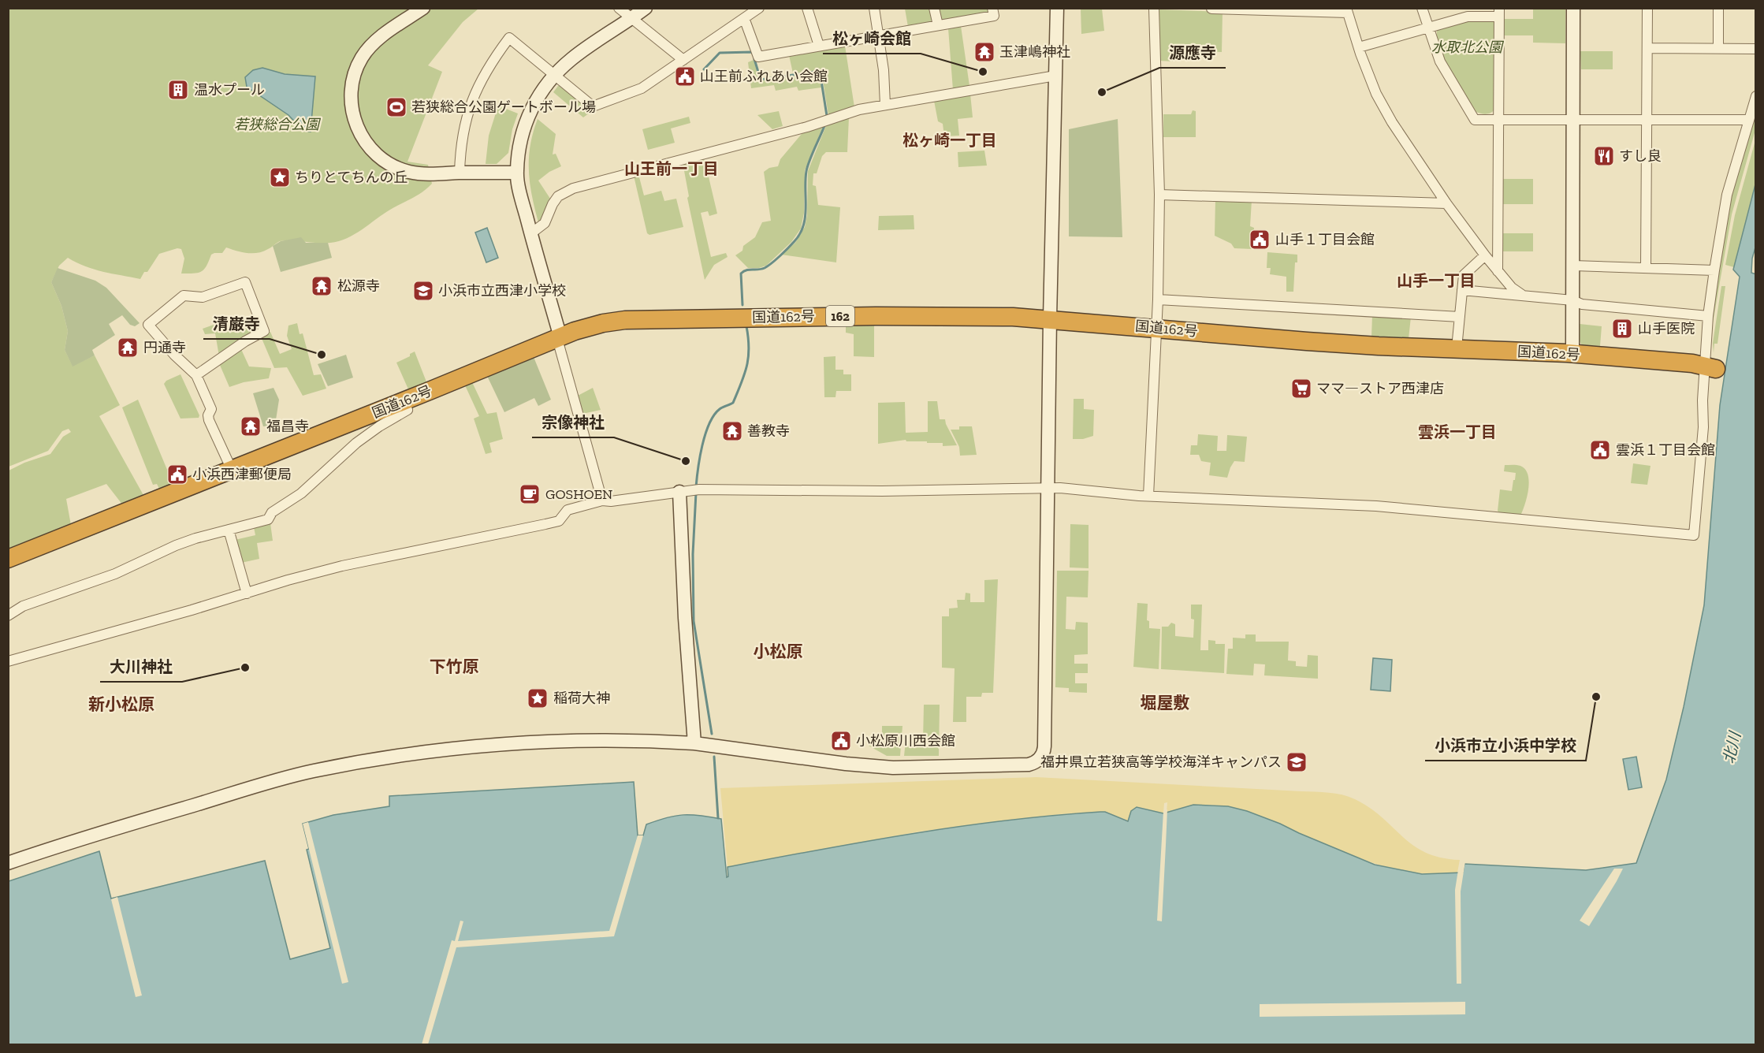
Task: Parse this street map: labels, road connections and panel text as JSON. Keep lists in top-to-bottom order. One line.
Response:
{"streets":{"highway":["162","国道162号"]},"districts":["松ヶ崎一丁目","山王前一丁目","山手一丁目","雲浜一丁目","小松原","下竹原","堀屋敷","新小松原"],"water":["北川"],"parks":["水取北公園","若狭総合公園"],"places":{"temple":["玉津嶋神社","松源寺","円通寺","福昌寺","善教寺"],"other":["松ヶ崎会館","源應寺","清巌寺","宗像神社","大川神社","小浜市立小浜中学校"],"public building":["山王前ふれあい会館","山手１丁目会館","雲浜１丁目会館","小浜西津郵便局","小松原川西会館"],"building":["温水プール","山手医院"],"sports":["若狭総合公園ゲートボール場"],"restaurant":["すし良"],"place":["ちりとてちんの丘","稲荷大神"],"school or university":["小浜市立西津小学校","福井県立若狭高等学校海洋キャンパス"],"supermarket":["ママ―ストア西津店"],"cafe":["GOSHOEN"]}}
